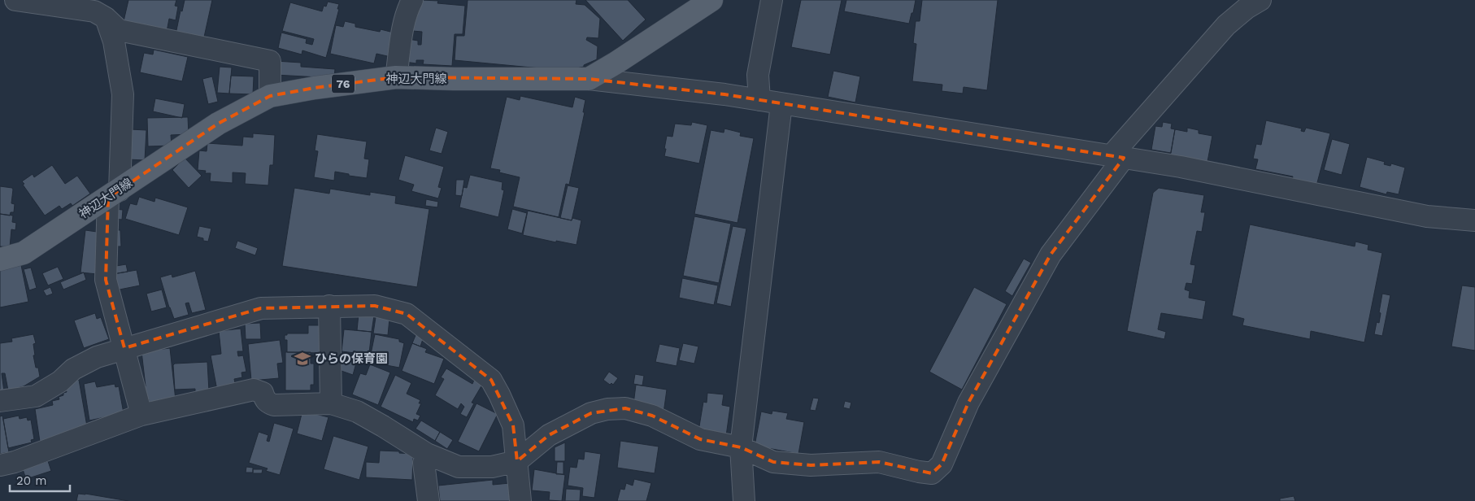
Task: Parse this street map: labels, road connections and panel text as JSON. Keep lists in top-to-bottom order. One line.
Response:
{"streets":{"main road":["神辺大門線","76"]},"places":{"school or university":["ひらの保育園"]},"scale_bar":"20 m"}
